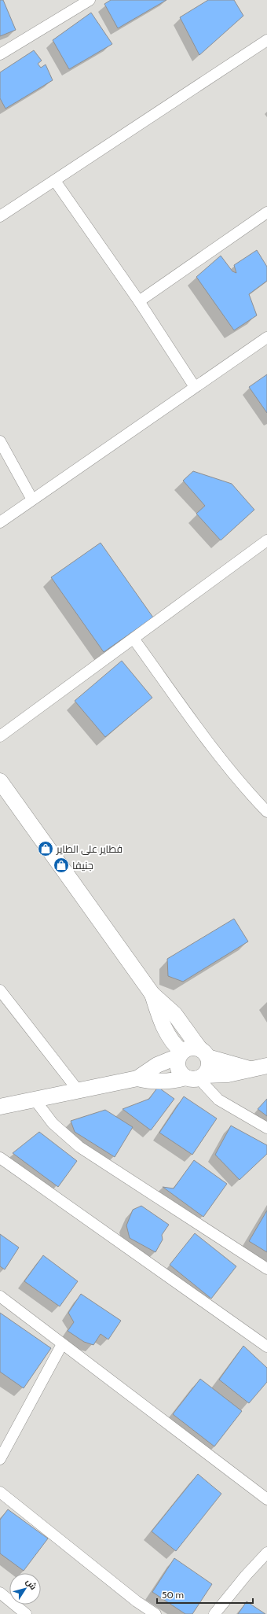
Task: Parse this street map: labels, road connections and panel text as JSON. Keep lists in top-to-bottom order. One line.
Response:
{"places":{"shop":["فطاير على الطاير","جنيفا"]},"scale_bar":"50 m","north":"top right"}
